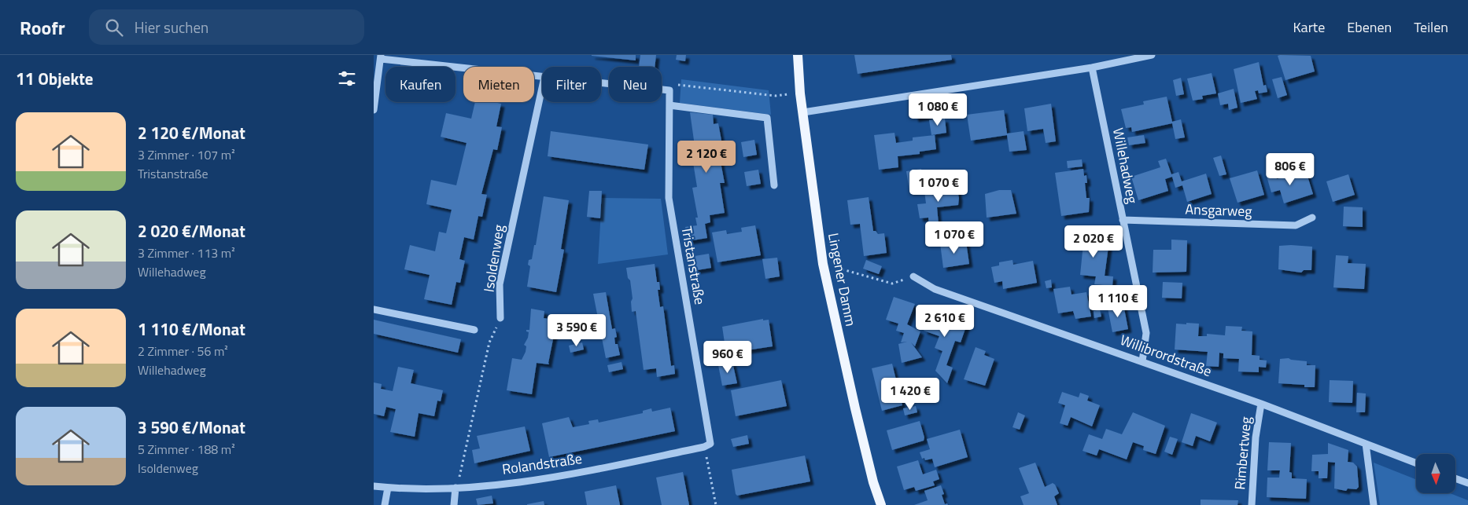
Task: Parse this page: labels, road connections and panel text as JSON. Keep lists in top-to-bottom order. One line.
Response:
{"streets":{"main road":["Lingener Damm"],"street":["Willehadweg","Ansgarweg","Isoldenweg","Tristanstraße","Willibrordstraße","Rimbertweg","Rolandstraße"]},"crossings":[["Willehadweg","Ansgarweg"],["Willehadweg","Willibrordstraße"],["Tristanstraße","Rolandstraße"],["Willibrordstraße","Rimbertweg"]],"north":"bottom","page":{"header":"Roofr","search":"Hier suchen","nav":["Karte","Ebenen","Teilen"],"heading":"11 Objekte","chip":["Kaufen","Mieten","Filter","Neu"],"price":["1 080 €","2 120 €","806 €","1 070 €","1 070 €","2 020 €","1 110 €","2 610 €","3 590 €","960 €","1 420 €"],"list":[{"name":"2 120 €/Monat","note":"3 Zimmer · 107 m² · Tristanstraße"},{"name":"2 020 €/Monat","note":"3 Zimmer · 113 m² · Willehadweg"},{"name":"1 110 €/Monat","note":"2 Zimmer · 56 m² · Willehadweg"},{"name":"3 590 €/Monat","note":"5 Zimmer · 188 m² · Isoldenweg"}]}}
